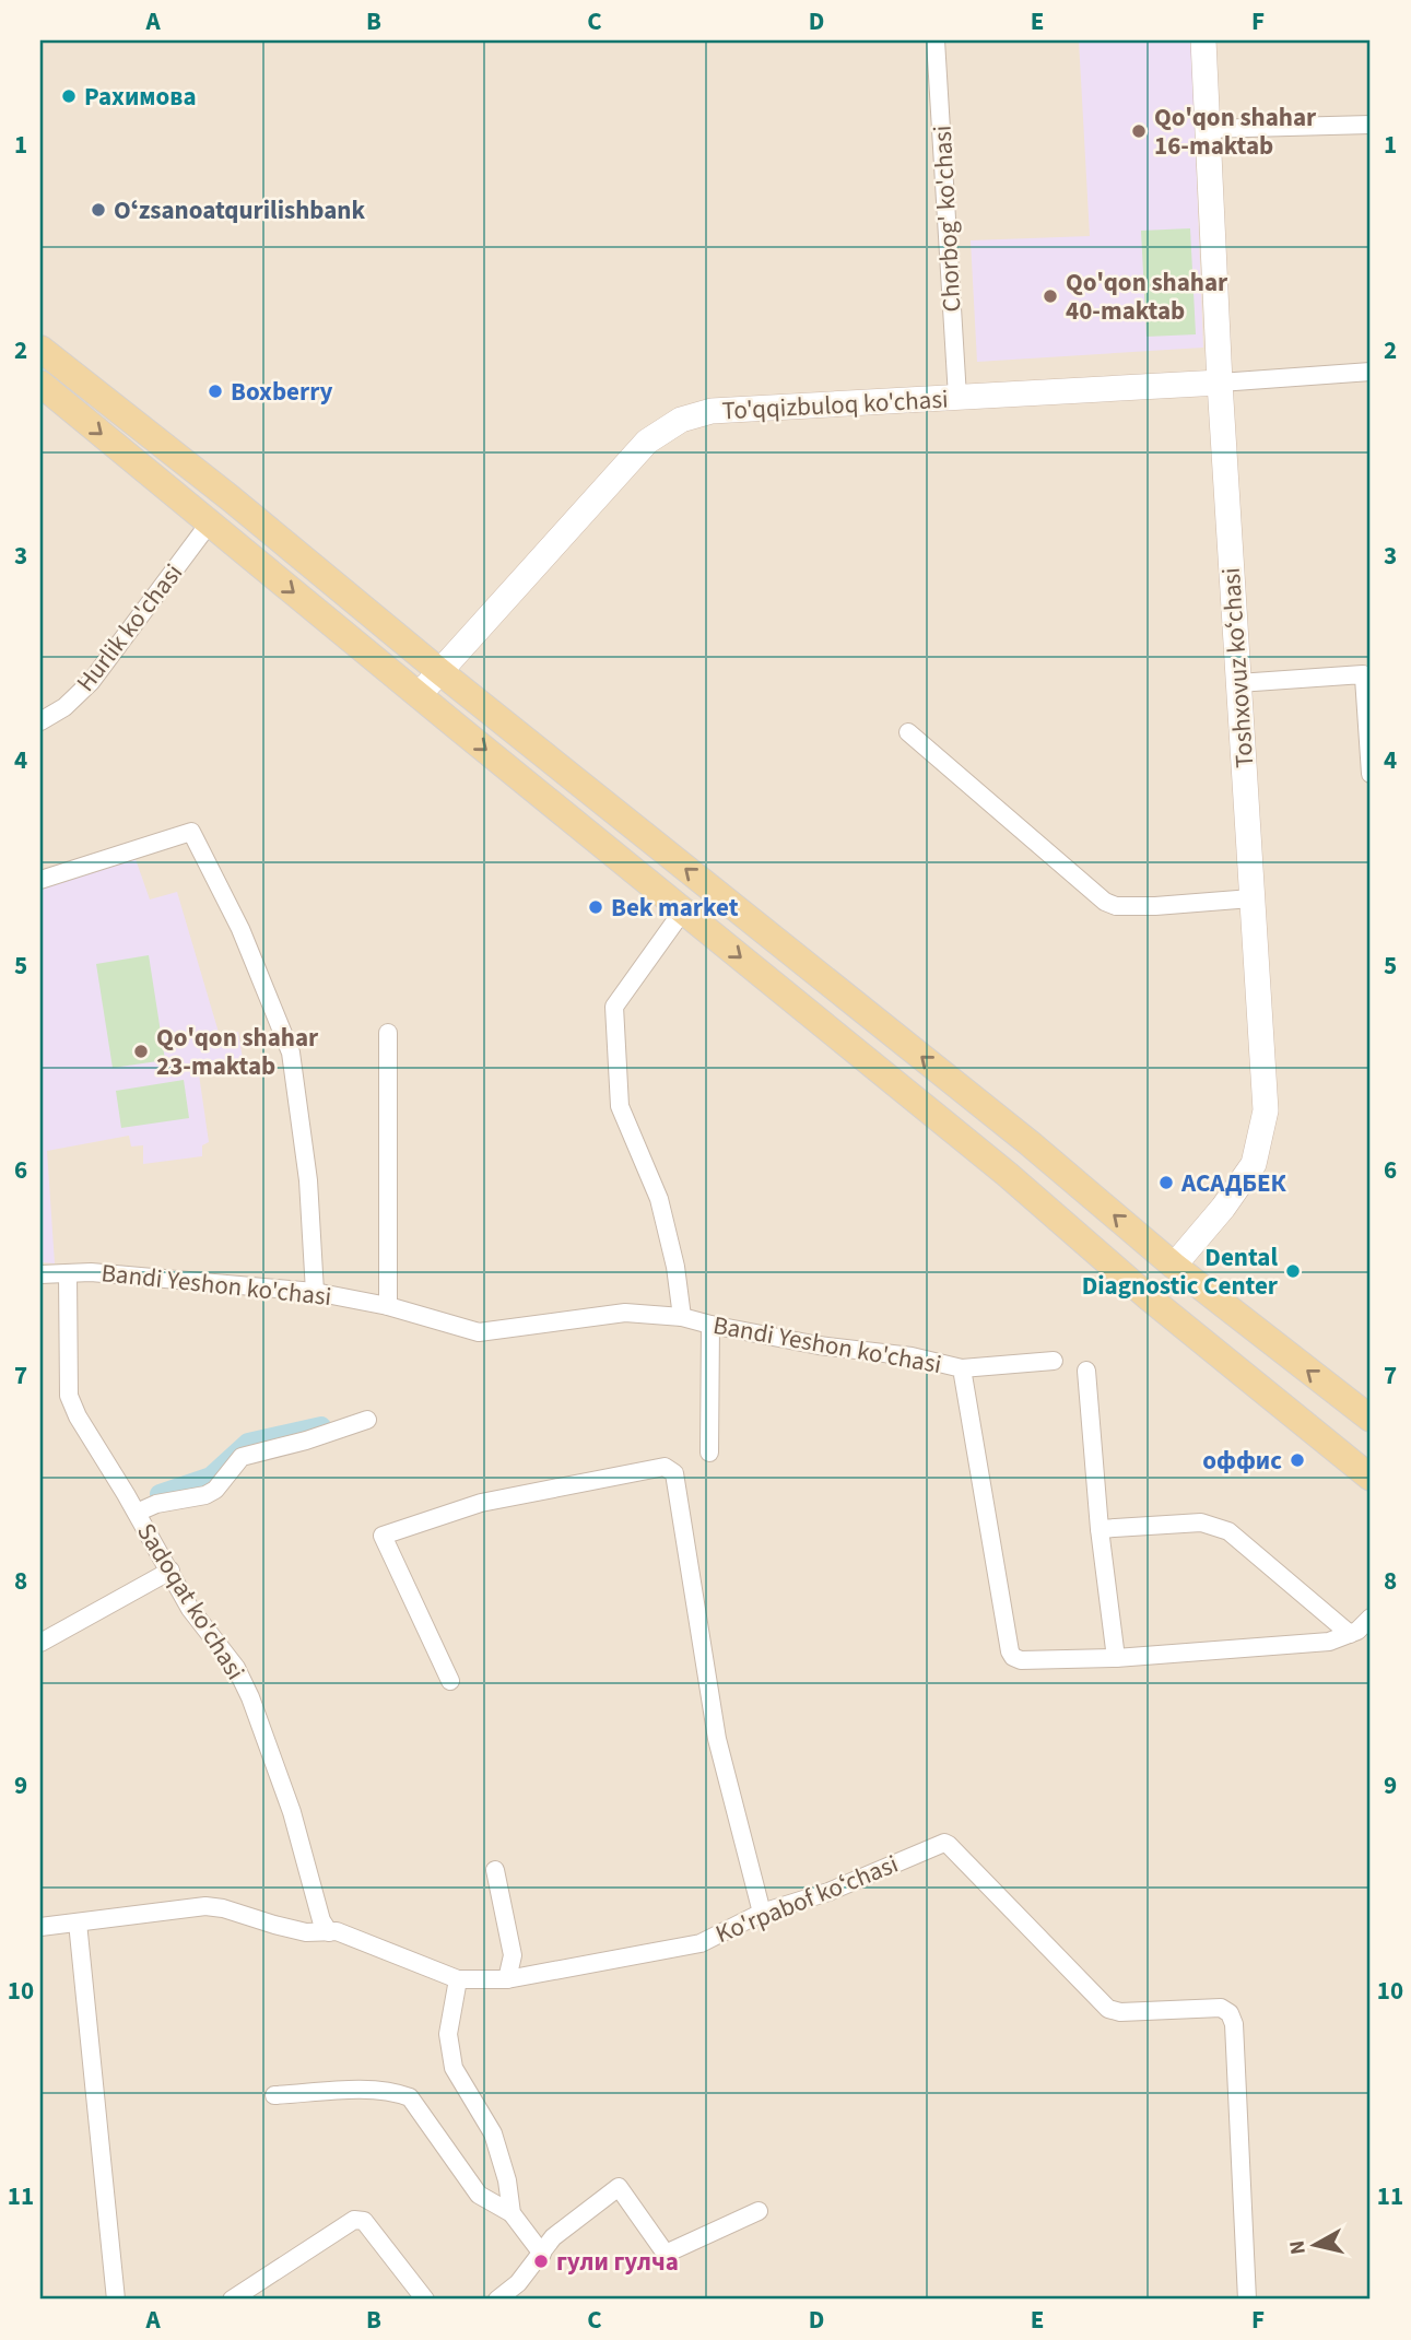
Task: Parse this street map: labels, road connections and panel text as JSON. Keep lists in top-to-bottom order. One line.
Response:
{"streets":{"street":["Chorbog' ko'chasi","To'qqizbuloq ko'chasi","Hurlik ko'chasi","Toshxovuz koʻchasi","Bandi Yeshon ko'chasi","Sadoqat ko'chasi","Ko'rpabof koʻchasi"]},"crossings":[["Chorbog' ko'chasi","To'qqizbuloq ko'chasi"],["To'qqizbuloq ko'chasi","Toshxovuz koʻchasi"],["Bandi Yeshon ko'chasi","Sadoqat ko'chasi"],["Sadoqat ko'chasi","Ko'rpabof koʻchasi"]],"places":["Рахимова","Qo'qon shahar 16-maktab","Oʻzsanoatqurilishbank","Qo'qon shahar 40-maktab","Boxberry","Bek market","Qo'qon shahar 23-maktab","АСАДБЕК","Dental Diagnostic Center","оффис","гули гулча"],"north":"left","grid":{"columns":["A","B","C","D","E","F"],"rows":["1","2","3","4","5","6","7","8","9","10","11"]}}
